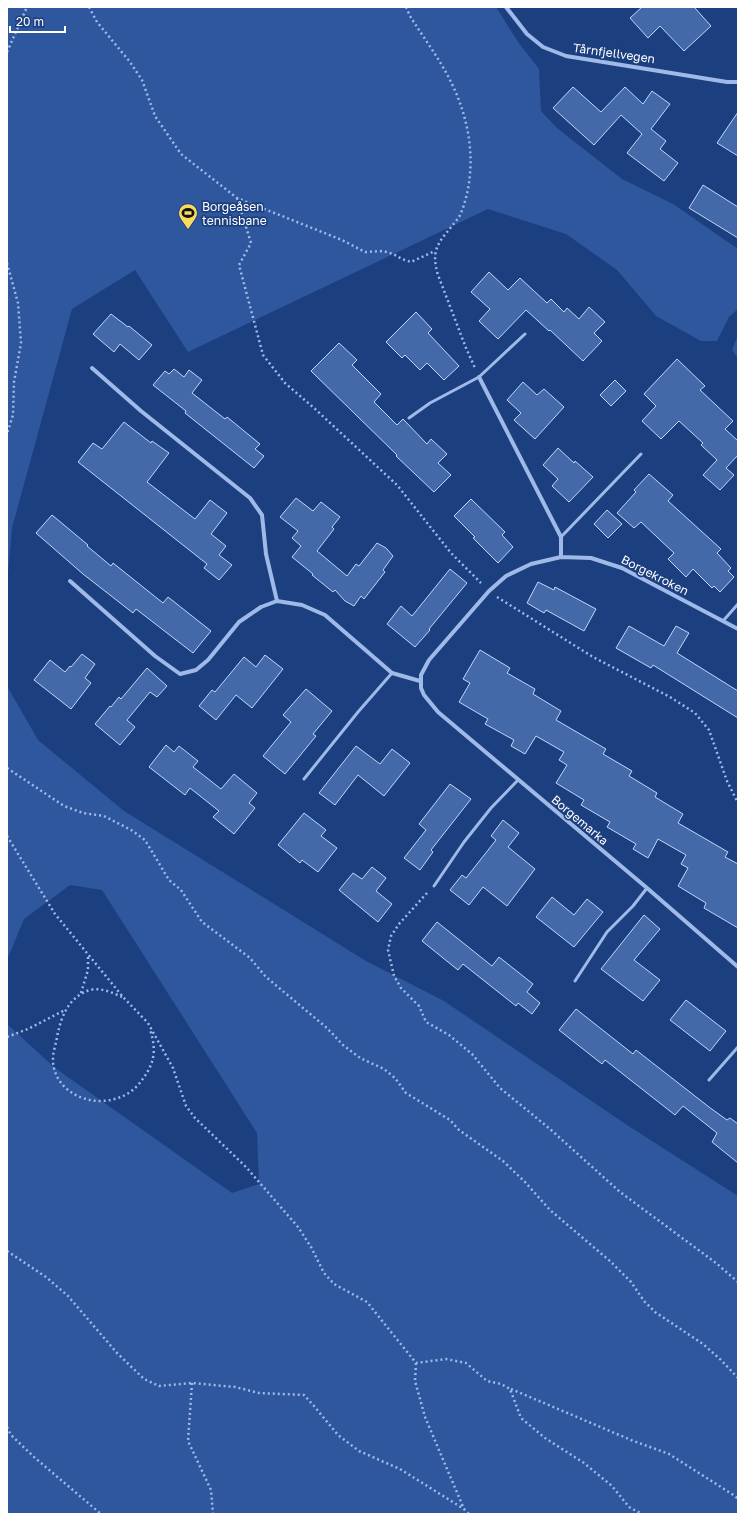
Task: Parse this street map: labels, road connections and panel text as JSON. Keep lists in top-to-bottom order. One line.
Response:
{"streets":{"street":["Tårnfjellvegen","Borgekroken","Borgemarka"]},"crossings":[["Borgekroken","Borgemarka"]],"places":{"sports":["Borgeåsen tennisbane"]},"scale_bar":"20 m"}
